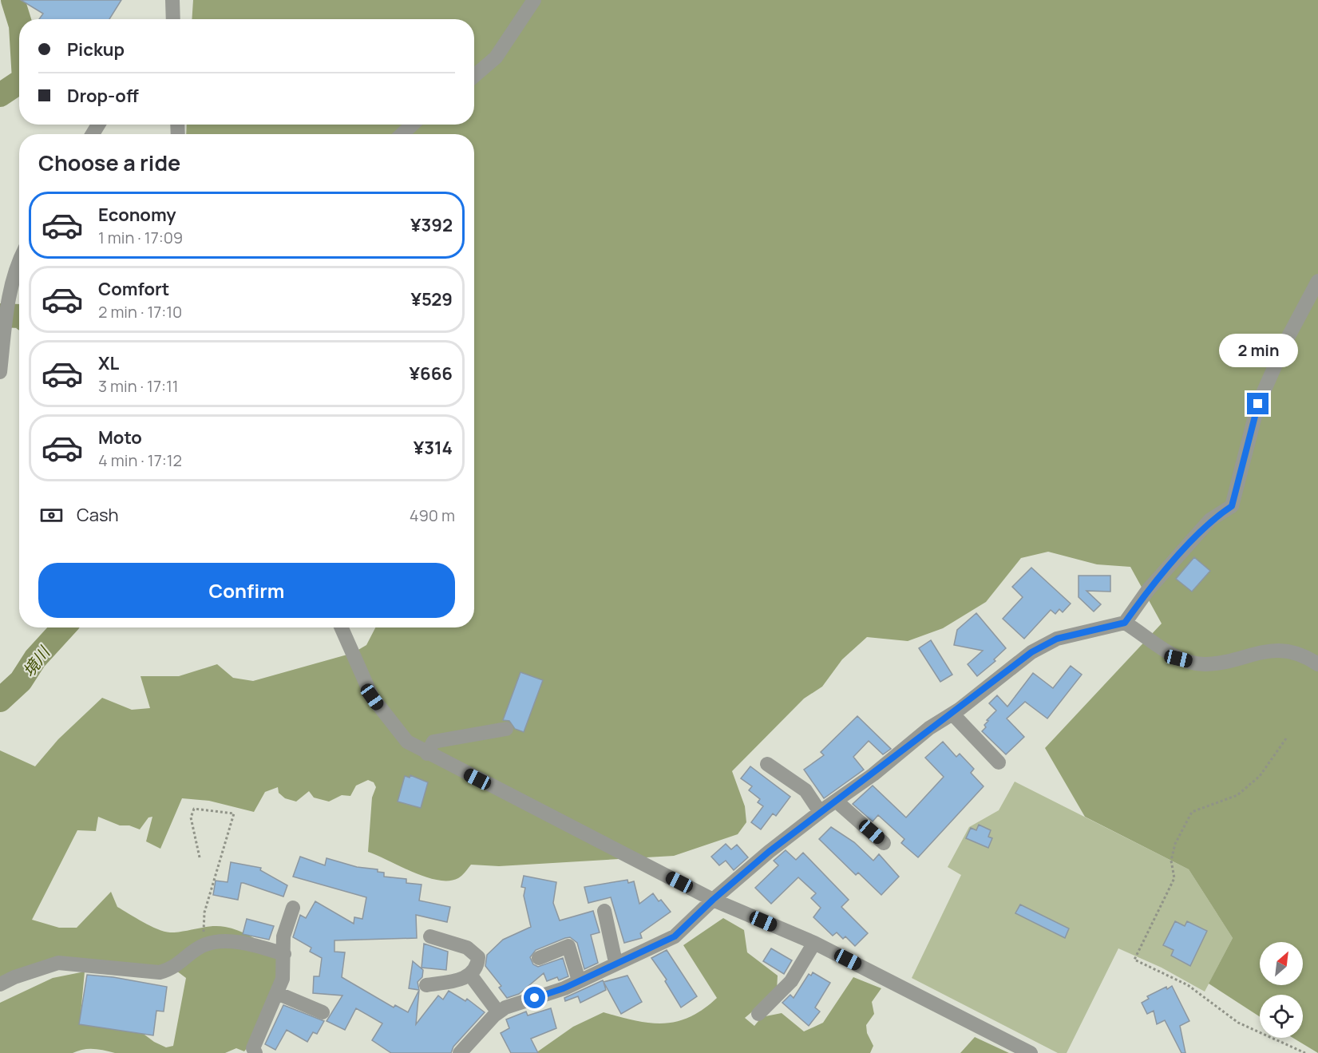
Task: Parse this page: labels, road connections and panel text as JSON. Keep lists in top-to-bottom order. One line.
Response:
{"water":["境川"],"north":"top right","page":{"banner":["Pickup","Drop-off"],"heading":"Choose a ride","list":[{"name":"Economy","note":"1 min · 17:09","value":"¥392"},{"name":"Comfort","note":"2 min · 17:10","value":"¥529"},{"name":"XL","note":"3 min · 17:11","value":"¥666"},{"name":"Moto","note":"4 min · 17:12","value":"¥314"}],"bubble":"2 min","pay":["Cash","490 m"],"buttons":"Confirm"}}
